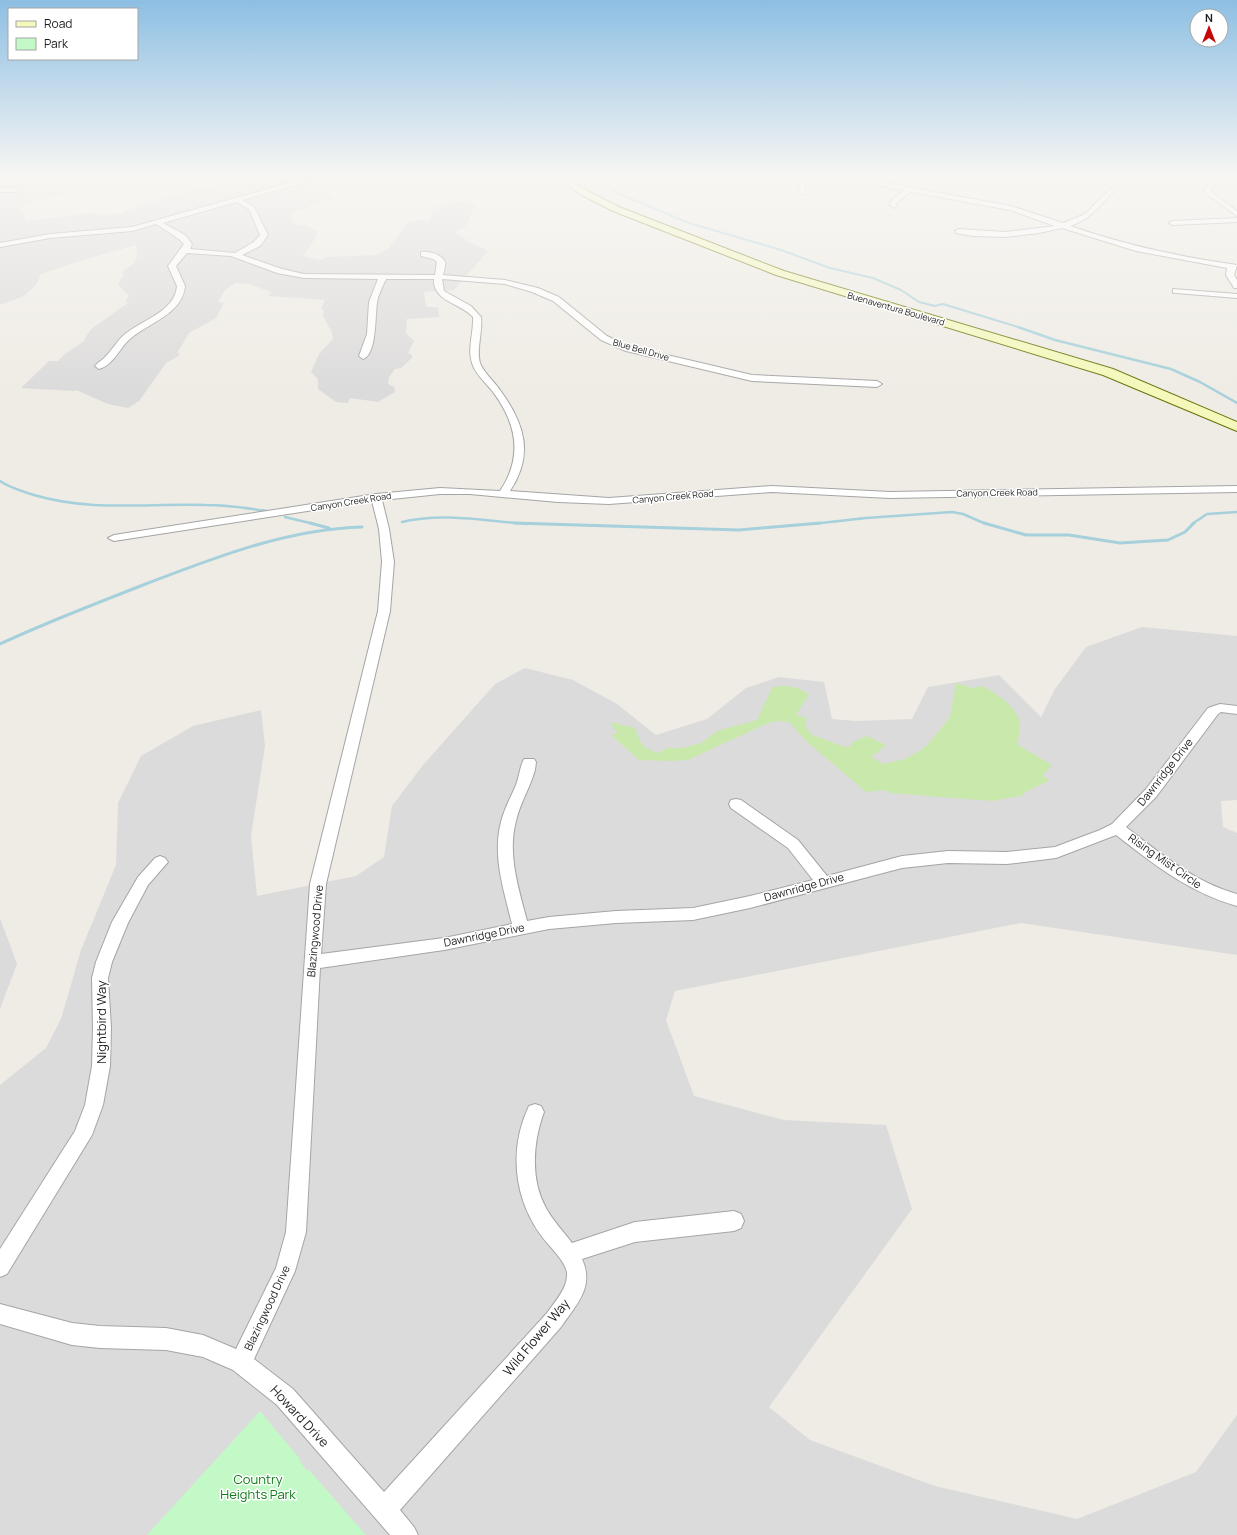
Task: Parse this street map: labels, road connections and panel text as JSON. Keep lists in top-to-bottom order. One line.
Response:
{"streets":{"main road":["Buenaventura Boulevard"],"street":["Blue Bell Drive","Canyon Creek Road","Dawnridge Drive","Rising Mist Circle","Blazingwood Drive","Nightbird Way","Wild Flower Way","Howard Drive"]},"crossings":[["Canyon Creek Road","Blazingwood Drive"],["Dawnridge Drive","Rising Mist Circle"],["Dawnridge Drive","Blazingwood Drive"],["Blazingwood Drive","Howard Drive"],["Wild Flower Way","Howard Drive"]],"parks":["Country Heights Park"],"legend":["Road","Park"],"north":"top"}
